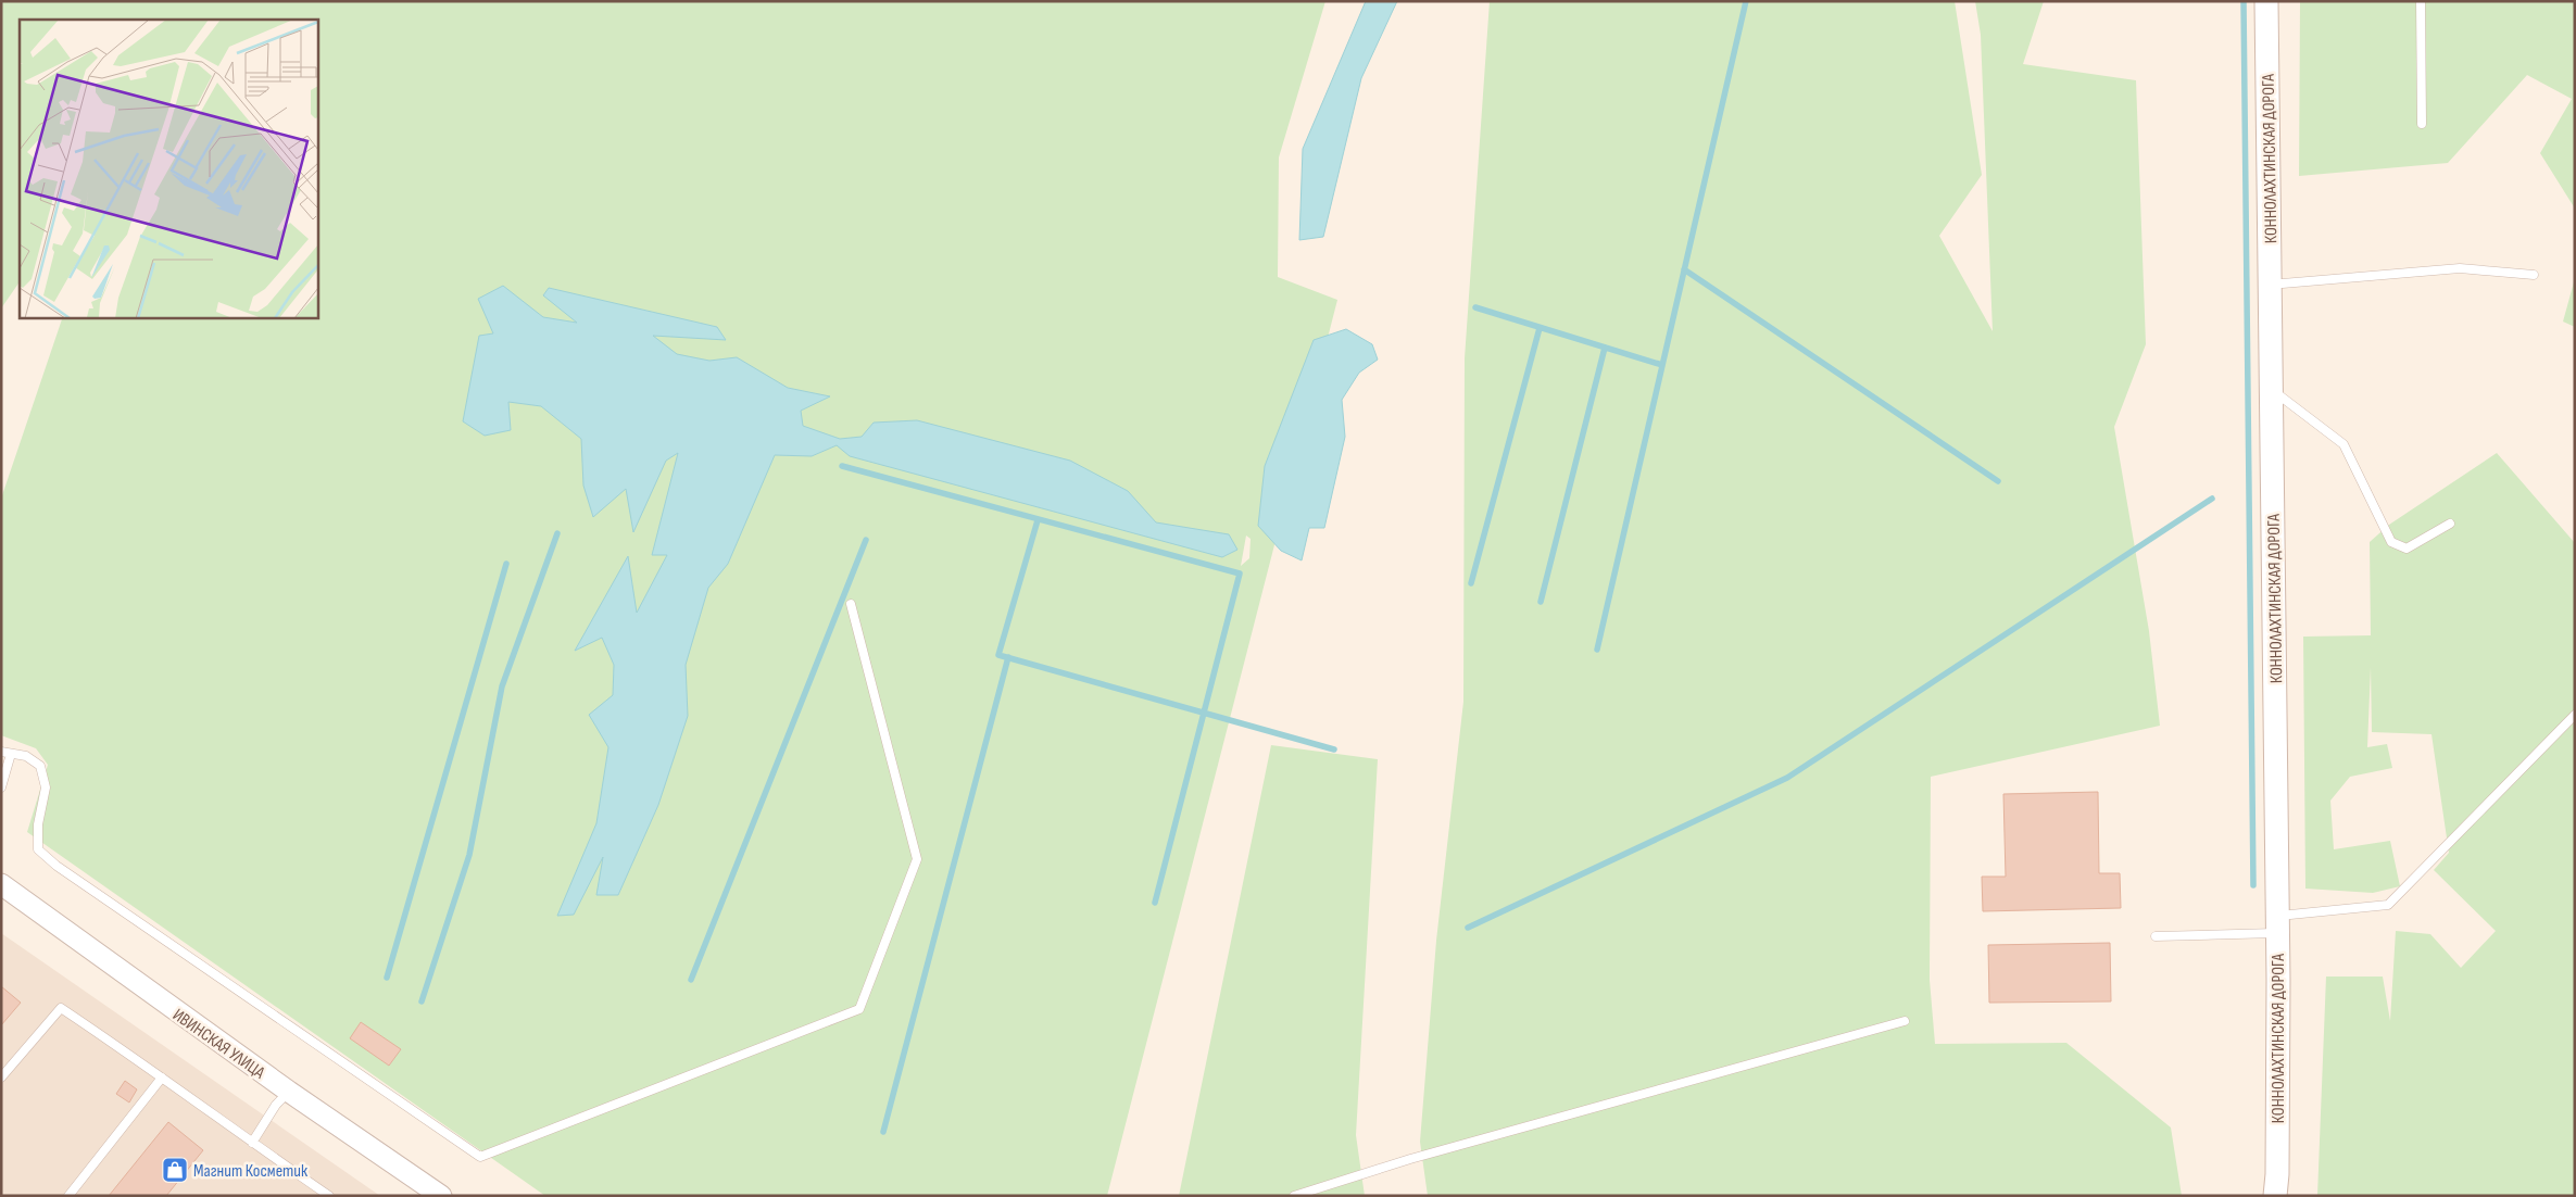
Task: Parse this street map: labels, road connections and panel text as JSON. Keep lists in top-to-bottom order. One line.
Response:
{"streets":{"main road":["КОННОЛАХТИНСКАЯ ДОРОГА"],"street":["ИВИНСКАЯ УЛИЦА"]},"places":{"shop":["Магнит Косметик"]}}
